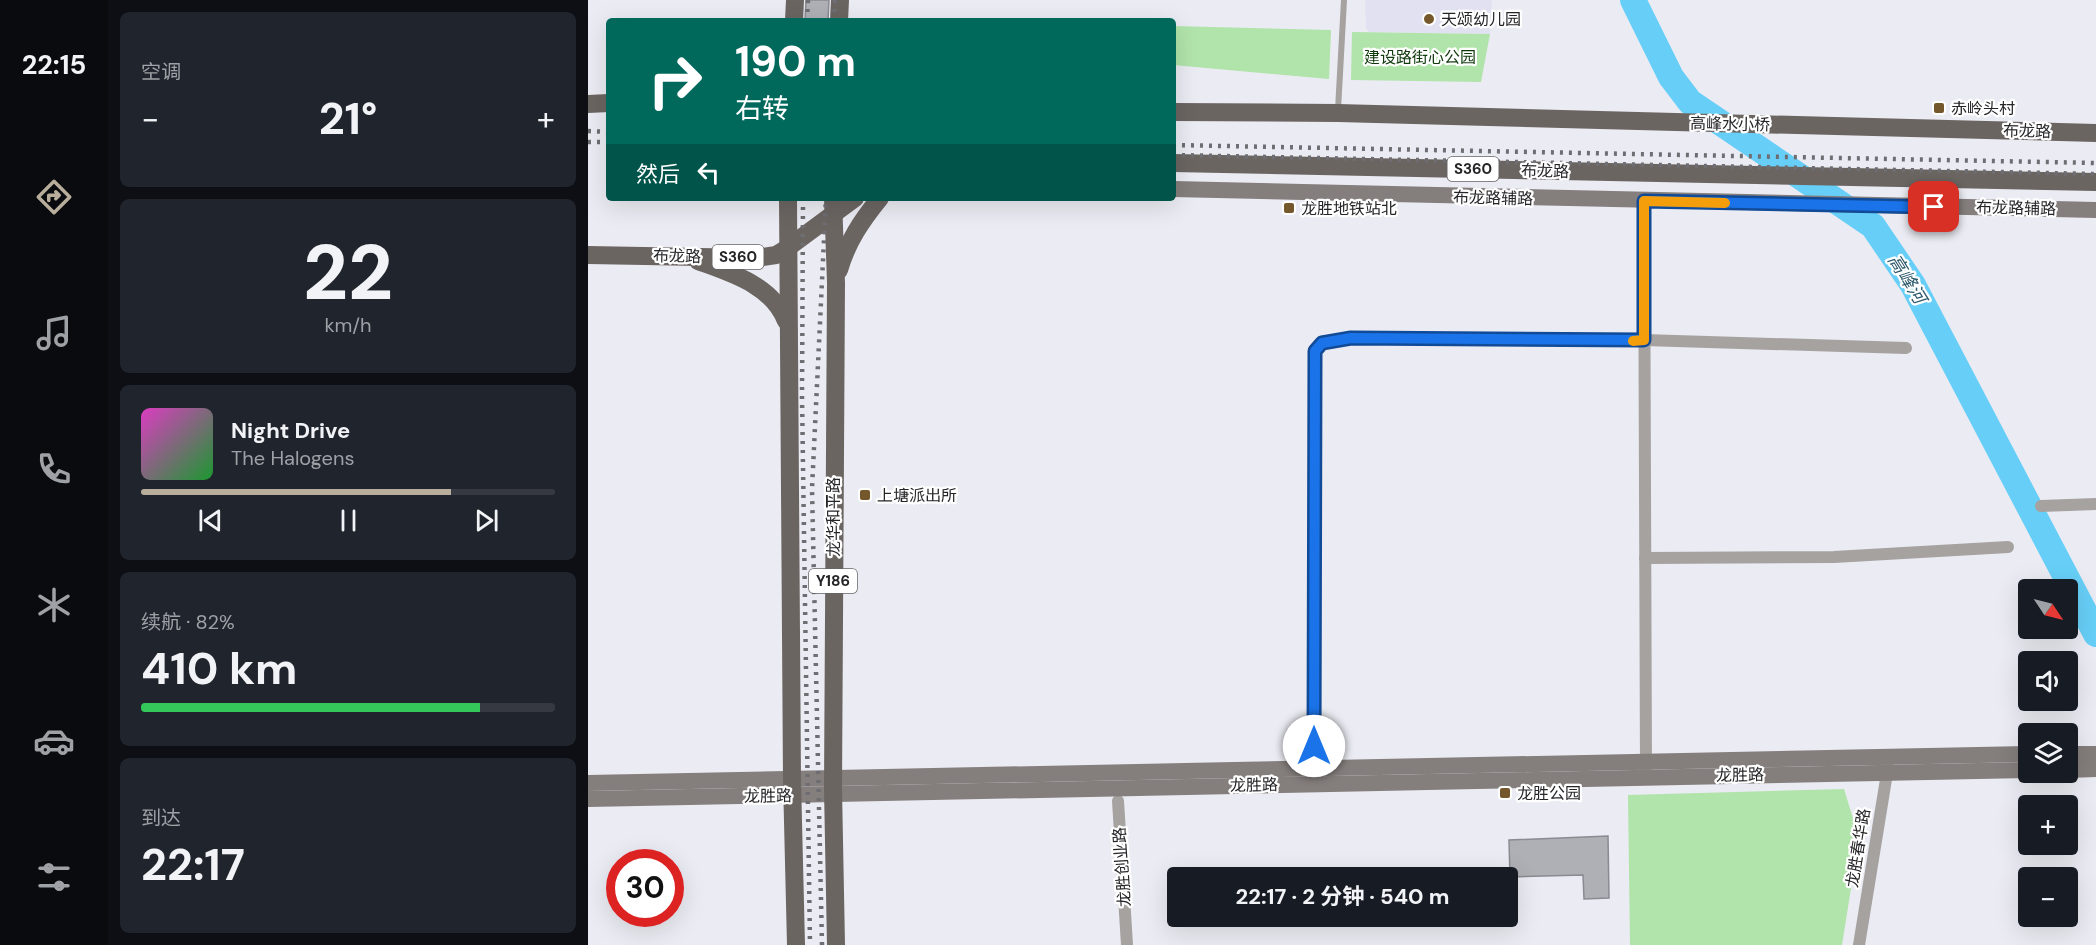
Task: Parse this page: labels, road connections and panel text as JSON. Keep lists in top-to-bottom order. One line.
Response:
{"streets":{"main road":["高峰水小桥","布龙路","S360","布龙路辅路","龙华和平路","Y186","龙胜路"],"street":["龙胜春华路","龙胜创业路"]},"crossings":[["高峰水小桥","布龙路"],["布龙路","龙华和平路"],["布龙路","Y186"],["龙华和平路","龙胜路"],["Y186","龙胜路"],["龙胜路","龙胜春华路"],["龙胜路","龙胜创业路"]],"water":["高峰河"],"parks":["建设路街心公园"],"places":{"other":["天颂幼儿园"],"transit":["赤岭头村","龙胜地铁站北","上塘派出所","龙胜公园"]},"north":"bottom right","page":{"tabs":"22:15","tile":["空调",["22","km/h"],["续航 · 82%","410 km"],["到达","22:17"]],"turn":["190 m","右转"],"heat":["−","21°","+"],"then":"然后","song":["Night Drive","The Halogens"],"map_buttons":["+","−"],"limit":"30","trip":"22:17 · 2 分钟 · 540 m"}}
